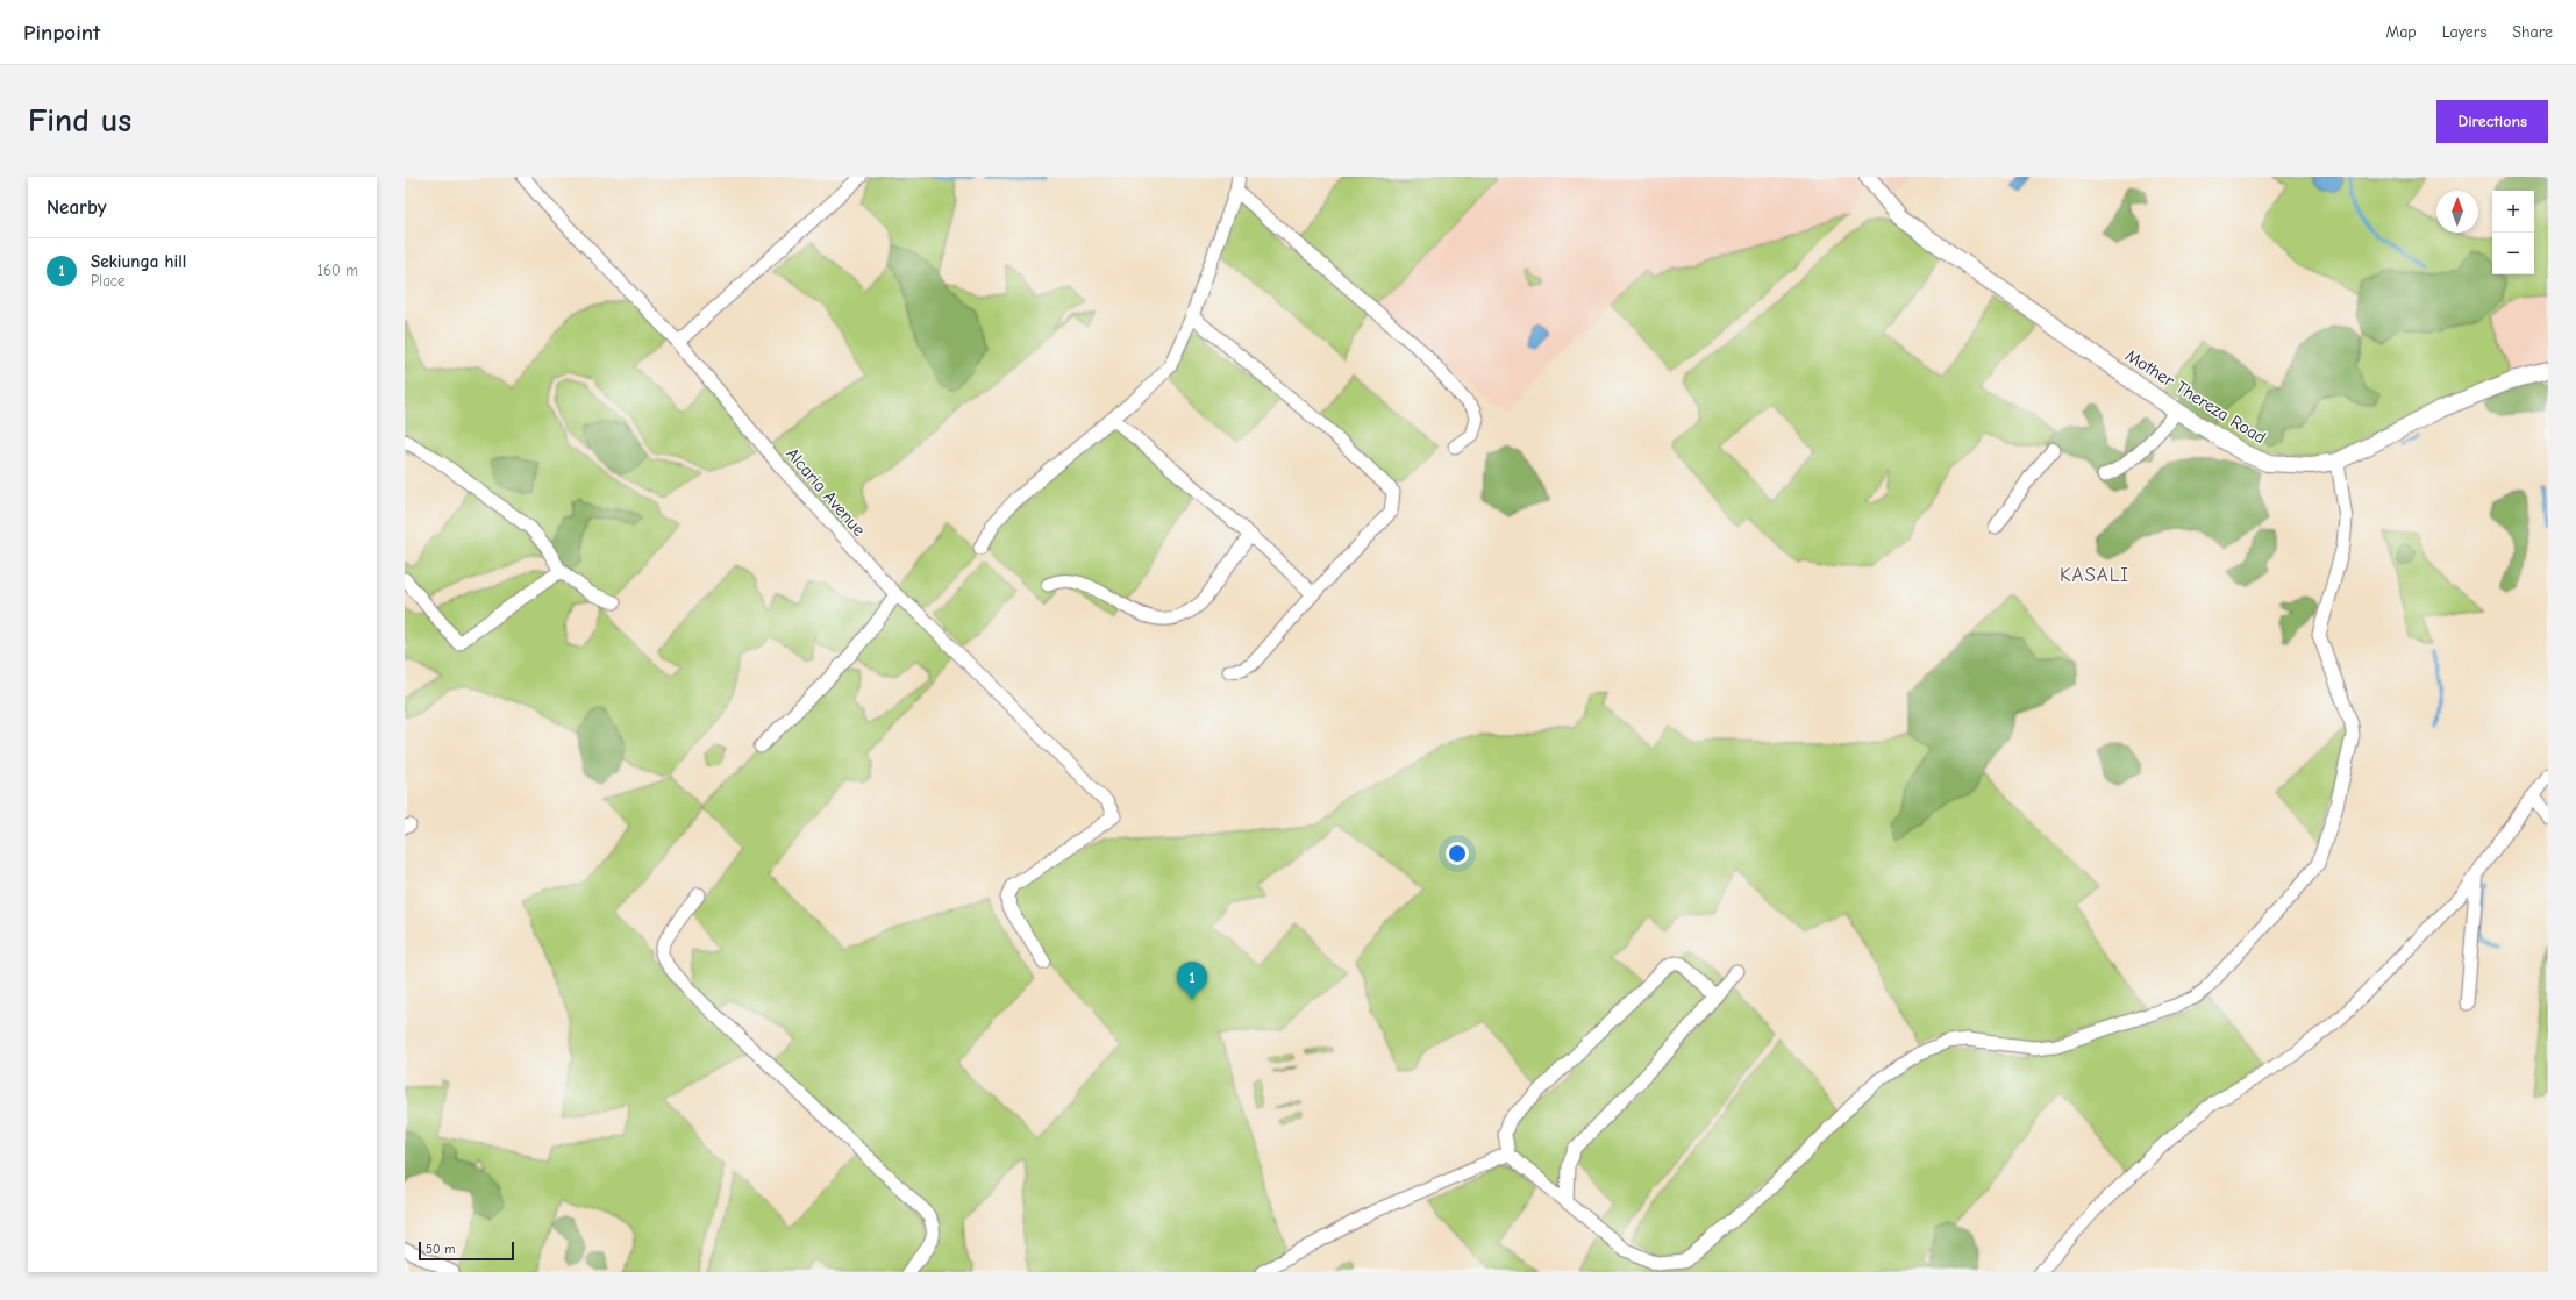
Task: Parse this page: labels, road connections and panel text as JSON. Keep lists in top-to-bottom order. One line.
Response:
{"streets":{"street":["Mother Thereza Road","Alcaria Avenue"]},"districts":["KASALI"],"scale_bar":"50 m","north":"top","page":{"header":"Pinpoint","nav":["Map","Layers","Share"],"buttons":"Directions","title":"Find us","heading":"Nearby","map_buttons":["+","−"],"list":[{"mark":"1","name":"Sekiunga hill","note":"Place","value":"160 m"}],"pins":"1","scale":"50 m"}}
